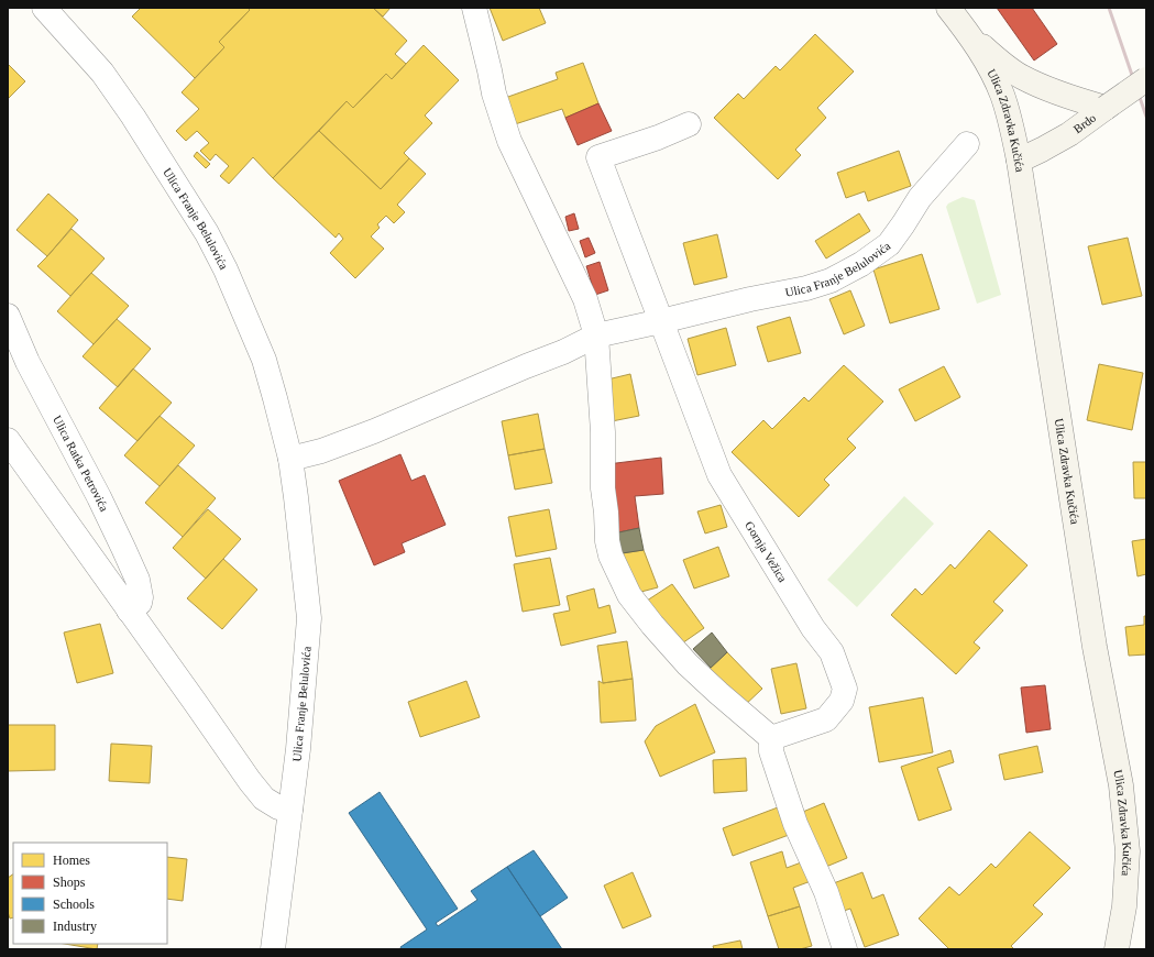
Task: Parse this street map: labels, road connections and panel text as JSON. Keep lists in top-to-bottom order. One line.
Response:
{"streets":{"main road":["Ulica Zdravka Kučića","Brdo"],"street":["Ulica Franje Belulovića","Ulica Ratka Petrovića","Gornja Vežica"]},"crossings":[["Ulica Zdravka Kučića","Brdo"],["Ulica Franje Belulovića","Gornja Vežica"]],"legend":["Homes","Shops","Schools","Industry"]}
